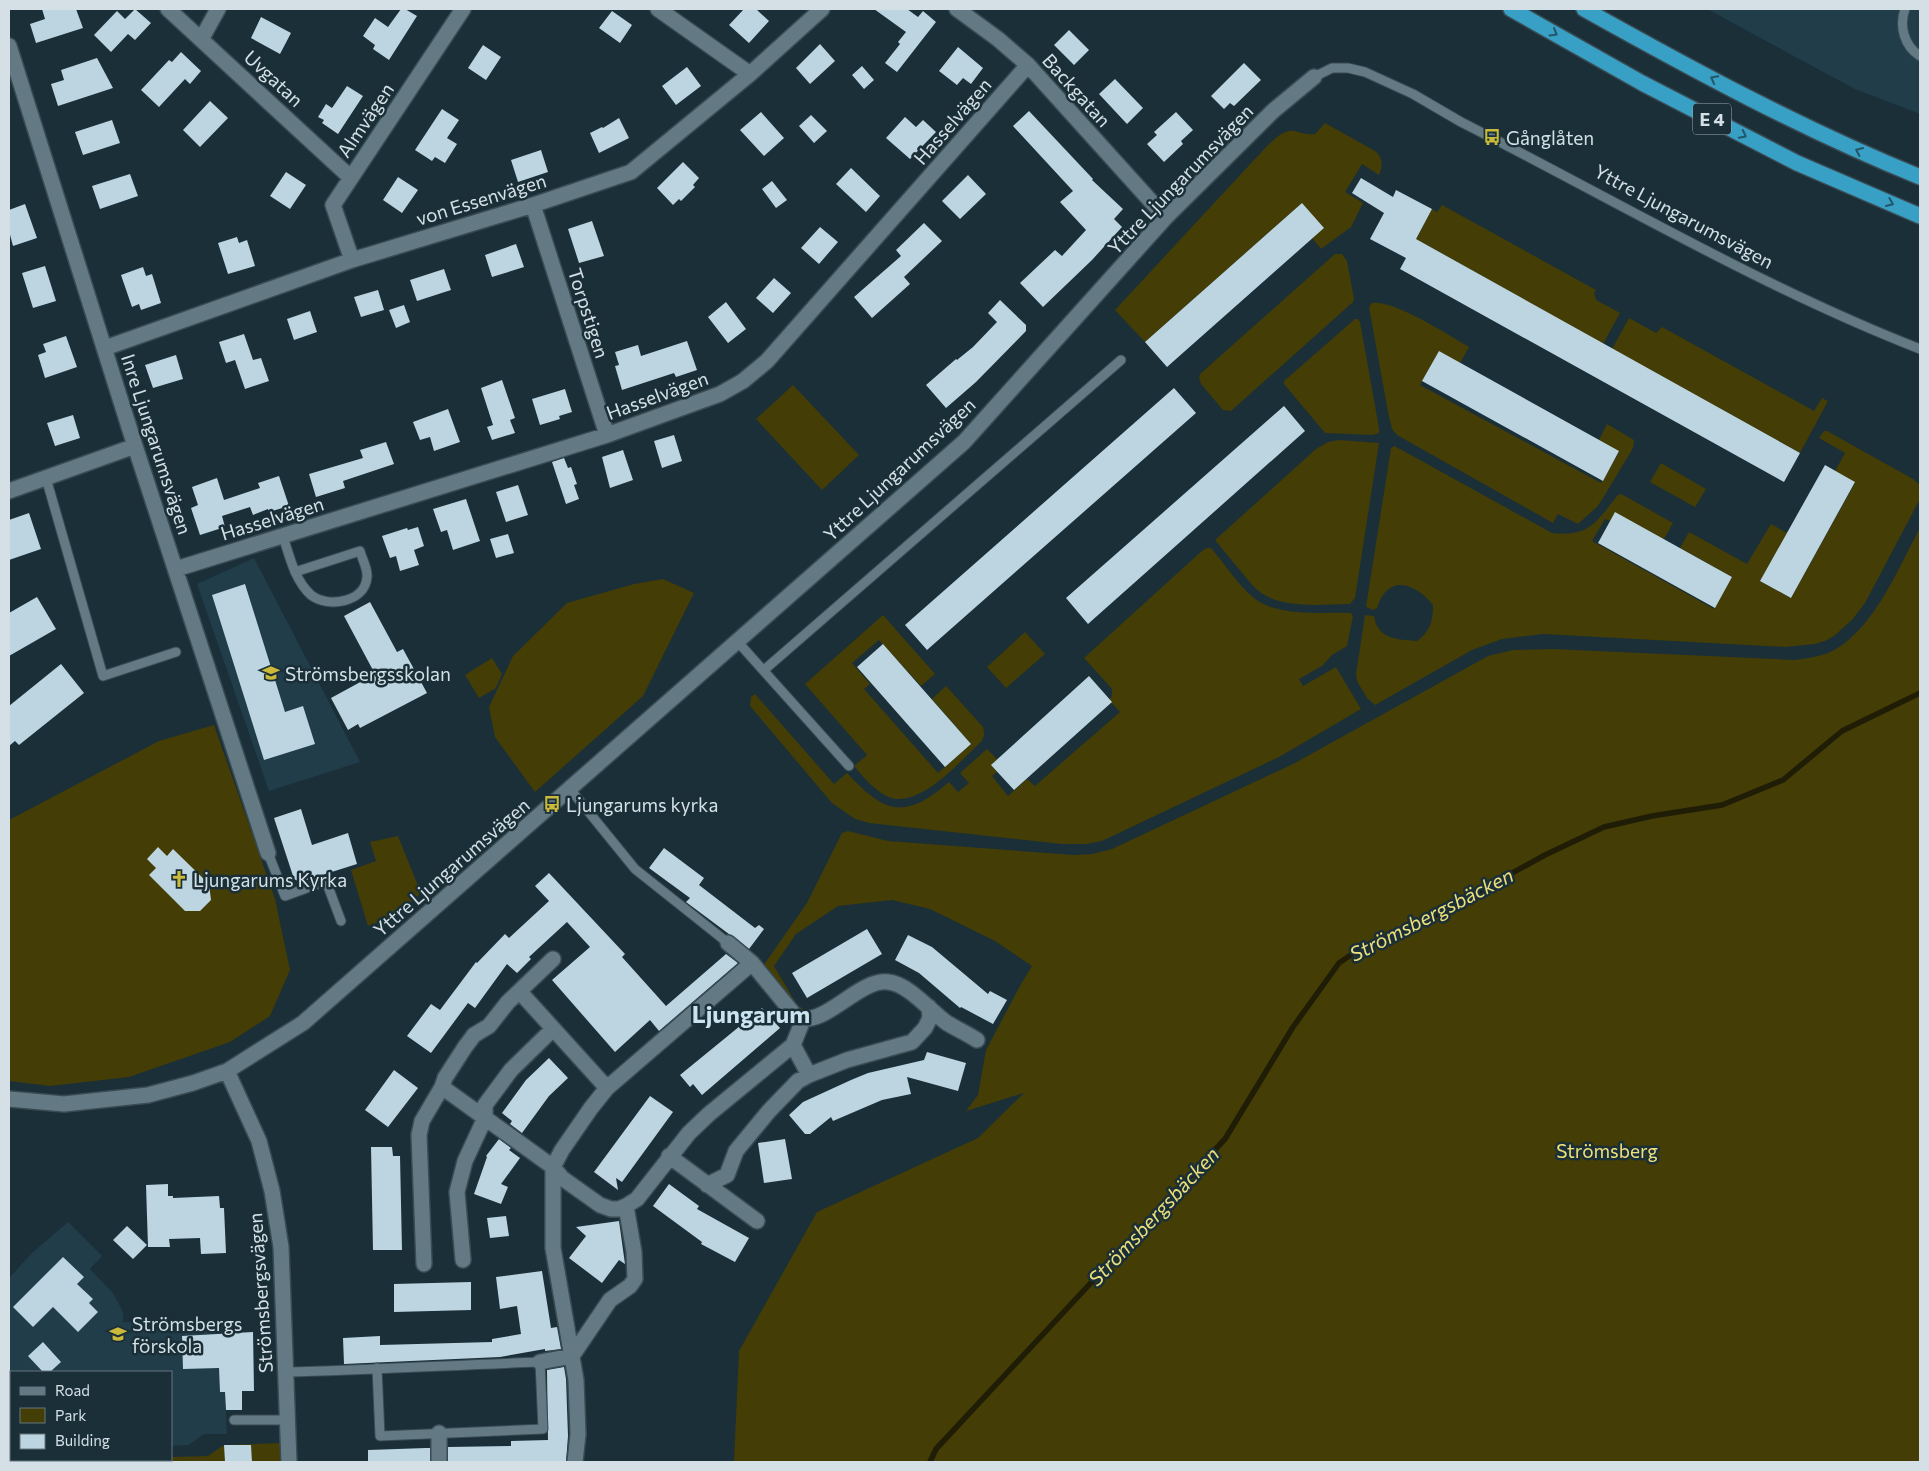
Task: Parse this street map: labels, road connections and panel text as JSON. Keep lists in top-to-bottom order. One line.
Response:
{"streets":{"highway":["E 4"],"street":["Uvgatan","Backgatan","Almvägen","Hasselvägen","Yttre Ljungarumsvägen","von Essenvägen","Torpstigen","Inre Ljungarumsvägen","Strömsbergsvägen"]},"crossings":[["Uvgatan","Almvägen"],["Backgatan","Hasselvägen"],["Almvägen","von Essenvägen"],["Hasselvägen","Torpstigen"],["Hasselvägen","Inre Ljungarumsvägen"],["Yttre Ljungarumsvägen","Strömsbergsvägen"],["von Essenvägen","Torpstigen"],["von Essenvägen","Inre Ljungarumsvägen"]],"districts":["Ljungarum"],"water":["Strömsbergsbäcken"],"parks":["Strömsberg"],"places":{"bus stop":["Gånglåten","Ljungarums kyrka"],"school or university":["Strömsbergsskolan","Strömsbergs förskola"],"church":["Ljungarums Kyrka"]},"legend":["Road","Park","Building"]}
